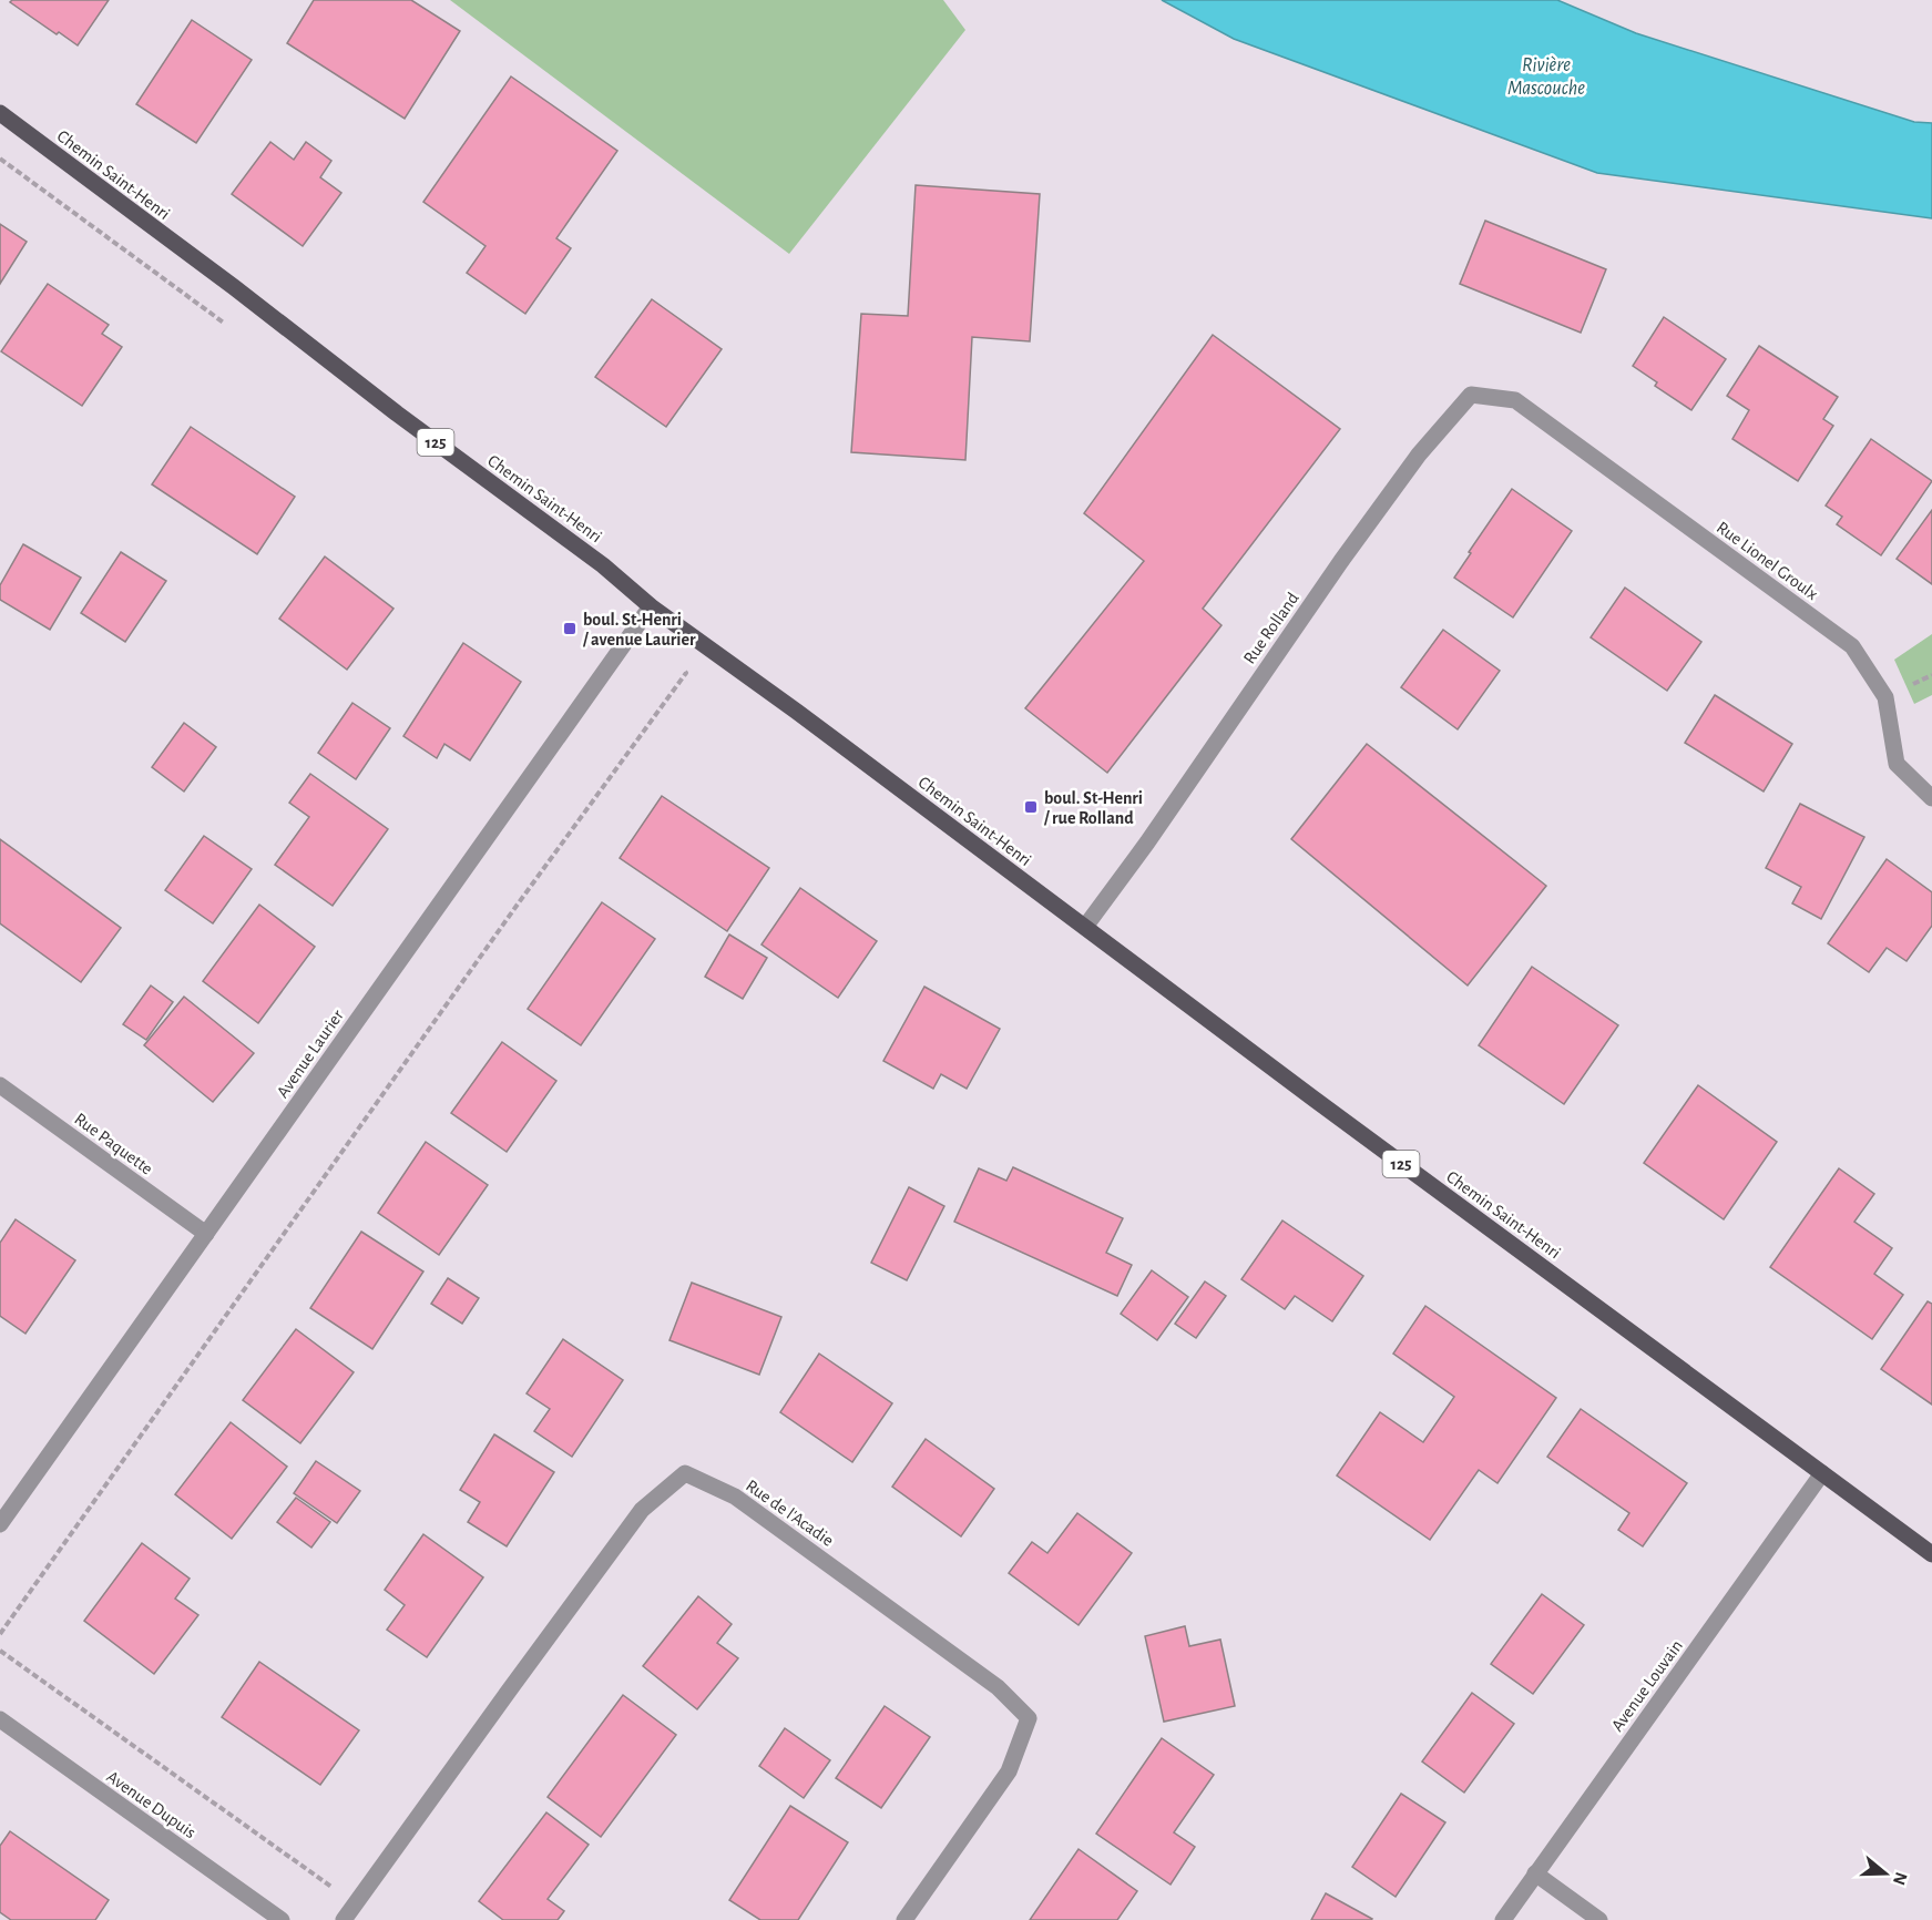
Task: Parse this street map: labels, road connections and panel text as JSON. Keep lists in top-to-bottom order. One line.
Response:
{"streets":{"main road":["Chemin Saint-Henri","125"],"street":["Rue Lionel Groulx","Rue Rolland","Avenue Laurier","Rue Paquette","Rue de l'Acadie","Avenue Louvain","Avenue Dupuis"]},"crossings":[["Chemin Saint-Henri","Rue Rolland"],["Chemin Saint-Henri","Avenue Laurier"],["Chemin Saint-Henri","Avenue Louvain"],["Rue Lionel Groulx","Rue Rolland"],["Avenue Laurier","Rue Paquette"]],"water":["Rivière Mascouche"],"places":{"transit":["boul. St-Henri / avenue Laurier","boul. St-Henri / rue Rolland"]},"north":"right"}
